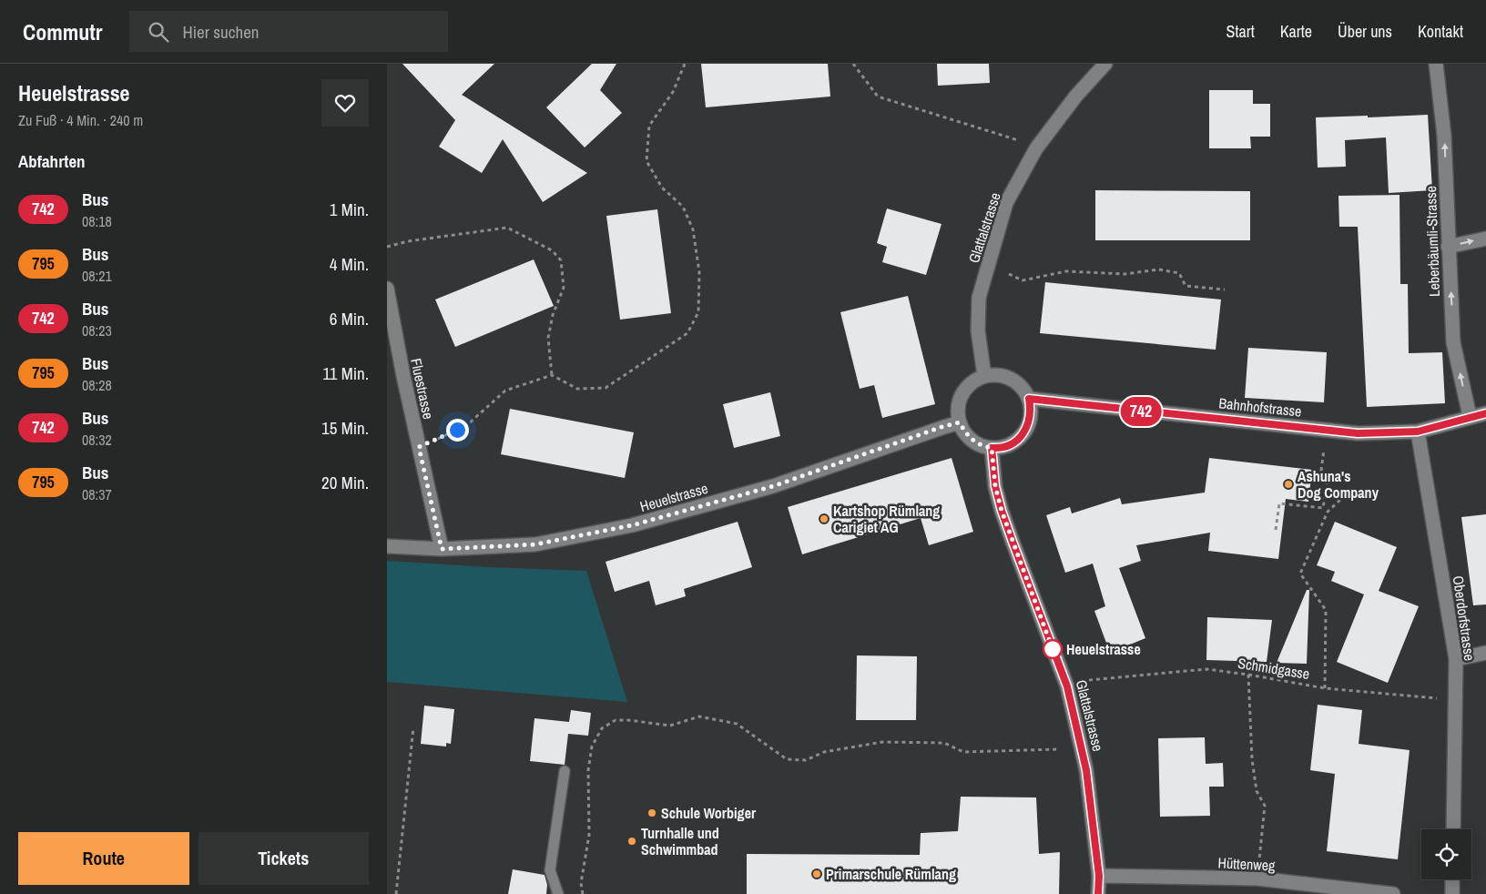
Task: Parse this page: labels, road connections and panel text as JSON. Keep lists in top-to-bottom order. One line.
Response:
{"streets":{"street":["Glattalstrasse","Leberbäumli-Strasse","Fluestrasse","Bahnhofstrasse","Heuelstrasse","Oberdorfstrasse","Hüttenweg"],"path":["Schmidgasse"]},"crossings":[["Glattalstrasse","Bahnhofstrasse"],["Glattalstrasse","Heuelstrasse"],["Glattalstrasse","Hüttenweg"],["Leberbäumli-Strasse","Bahnhofstrasse"],["Fluestrasse","Heuelstrasse"],["Bahnhofstrasse","Heuelstrasse"],["Bahnhofstrasse","Oberdorfstrasse"],["Oberdorfstrasse","Schmidgasse"]],"one_way":["Leberbäumli-Strasse"],"places":["Ashuna's Dog Company","Kartshop Rümlang Carigiet AG","Heuelstrasse","Schule Worbiger","Turnhalle und Schwimmbad","Primarschule Rümlang"],"lines":["bus line 742"],"page":{"header":"Commutr","search":"Hier suchen","nav":["Start","Karte","Über uns","Kontakt"],"heading":[["Heuelstrasse","Zu Fuß · 4 Min. · 240 m"],"Abfahrten"],"on_map":"742","list":[{"mark":"742","name":"Bus","note":"08:18","value":"1 Min."},{"mark":"795","name":"Bus","note":"08:21","value":"4 Min."},{"mark":"742","name":"Bus","note":"08:23","value":"6 Min."},{"mark":"795","name":"Bus","note":"08:28","value":"11 Min."},{"mark":"742","name":"Bus","note":"08:32","value":"15 Min."},{"mark":"795","name":"Bus","note":"08:37","value":"20 Min."}],"buttons":["Route","Tickets"]}}
